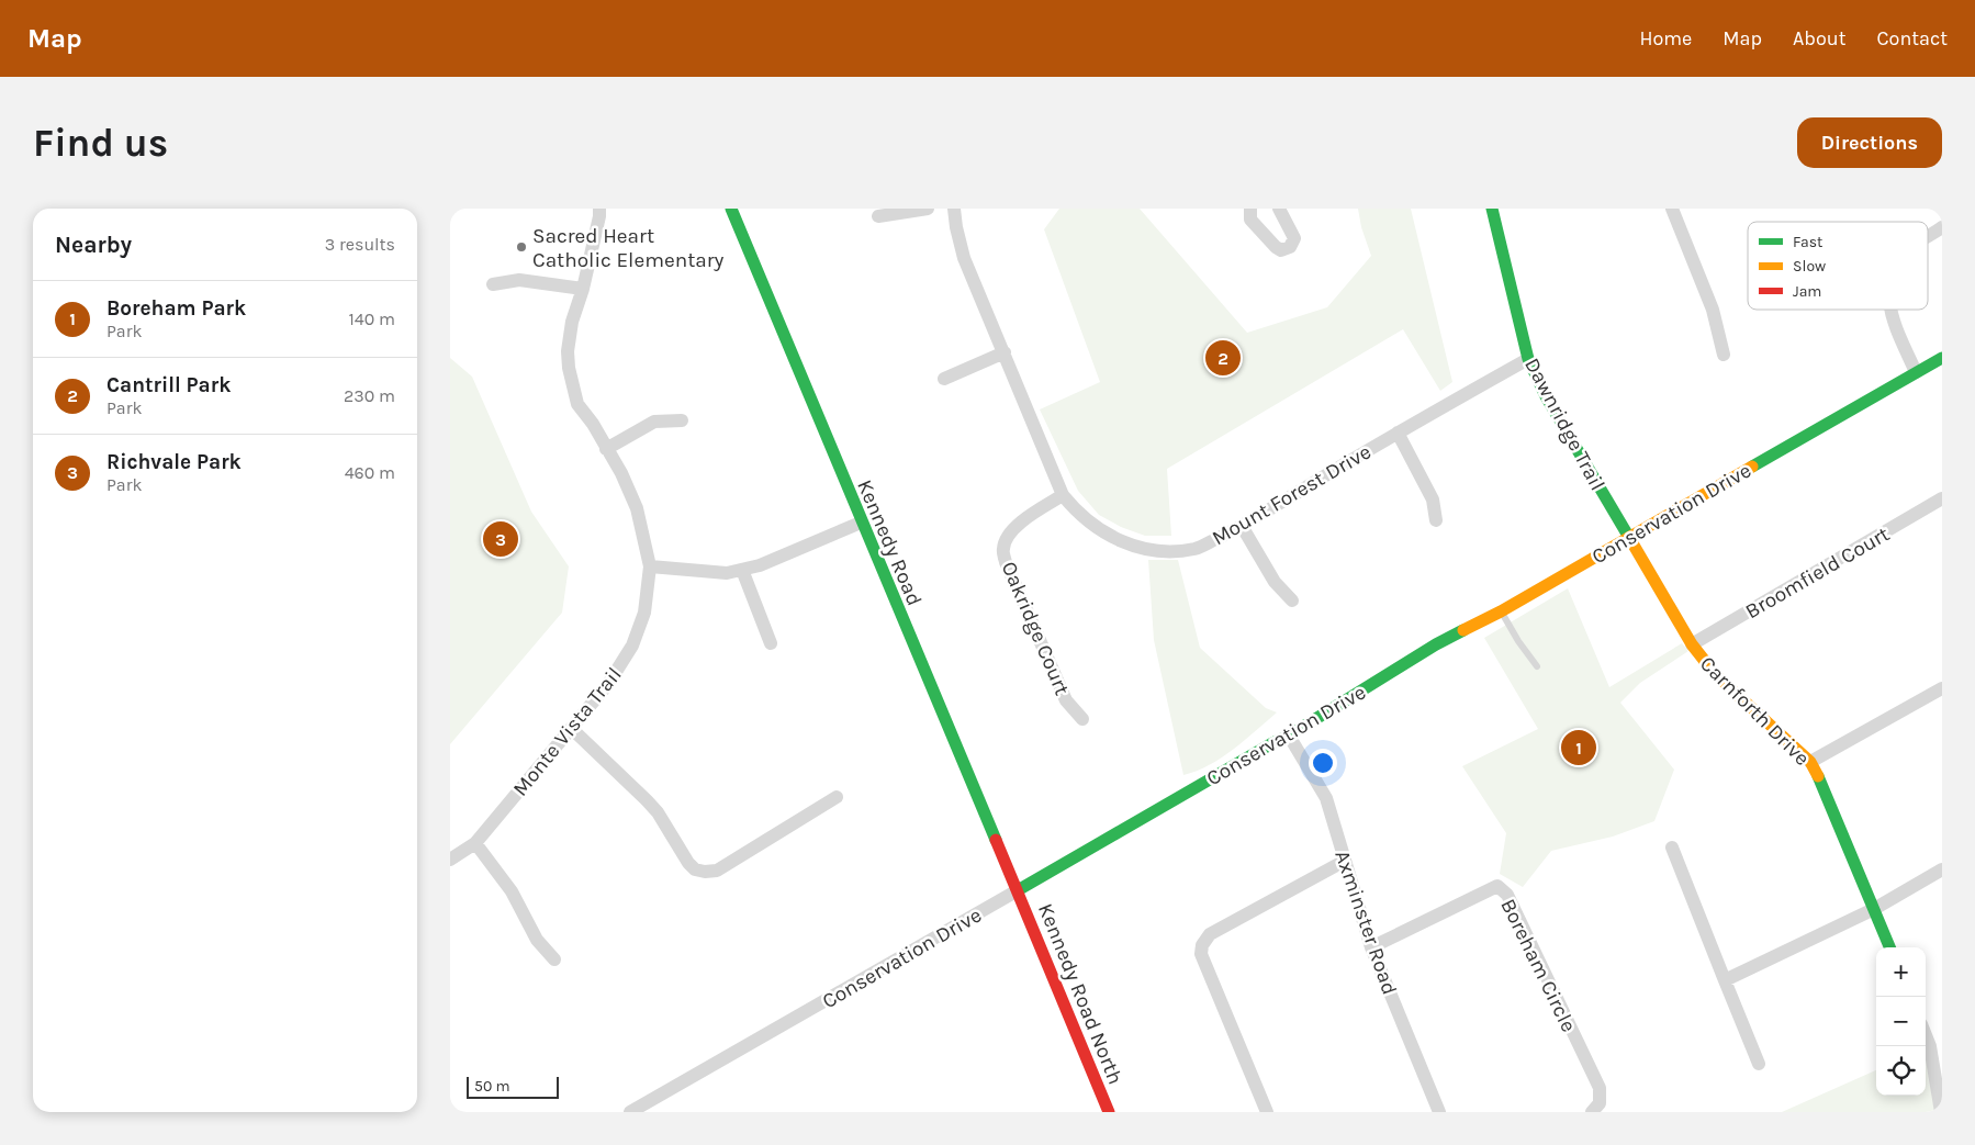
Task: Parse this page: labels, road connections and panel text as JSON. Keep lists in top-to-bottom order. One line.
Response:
{"streets":{"street":["Dawnridge Trail","Mount Forest Drive","Conservation Drive","Kennedy Road","Broomfield Court","Oakridge Court","Carnforth Drive","Monte Vista Trail","Axminster Road","Boreham Circle","Kennedy Road North"]},"crossings":[["Dawnridge Trail","Mount Forest Drive"],["Dawnridge Trail","Conservation Drive"],["Dawnridge Trail","Carnforth Drive"],["Mount Forest Drive","Oakridge Court"],["Conservation Drive","Kennedy Road"],["Conservation Drive","Carnforth Drive"],["Conservation Drive","Axminster Road"],["Conservation Drive","Kennedy Road North"],["Kennedy Road","Kennedy Road North"],["Broomfield Court","Carnforth Drive"],["Axminster Road","Boreham Circle"]],"places":["Sacred Heart Catholic Elementary"],"legend":["Fast","Slow","Jam"],"scale_bar":"50 m","page":{"header":"Map","nav":["Home","Map","About","Contact"],"buttons":"Directions","title":"Find us","heading":["Nearby","3 results"],"list":[{"mark":"1","name":"Boreham Park","note":"Park","value":"140 m"},{"mark":"2","name":"Cantrill Park","note":"Park","value":"230 m"},{"mark":"3","name":"Richvale Park","note":"Park","value":"460 m"}],"pins":["2","3","1"],"map_buttons":["+","−"],"scale":"50 m"}}
